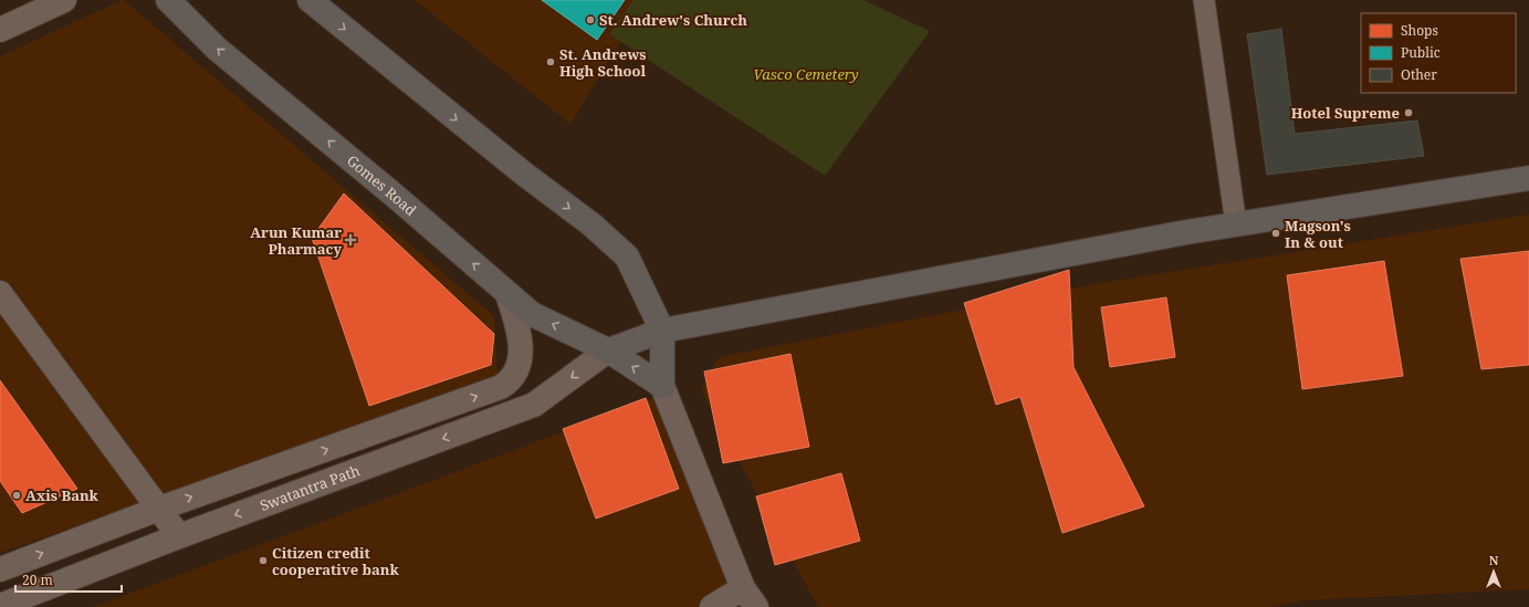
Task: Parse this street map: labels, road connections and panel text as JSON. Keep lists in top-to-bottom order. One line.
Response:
{"streets":{"main road":["Gomes Road"],"street":["Swatantra Path"]},"crossings":[["Gomes Road","Swatantra Path"]],"parks":["Vasco Cemetery"],"places":{"other":["St. Andrew's Church","St. Andrews High School","Hotel Supreme","Magson's In & out","Axis Bank","Citizen credit cooperative bank"],"health":["Arun Kumar Pharmacy"]},"legend":["Shops","Public","Other"],"scale_bar":"20 m","north":"top"}
